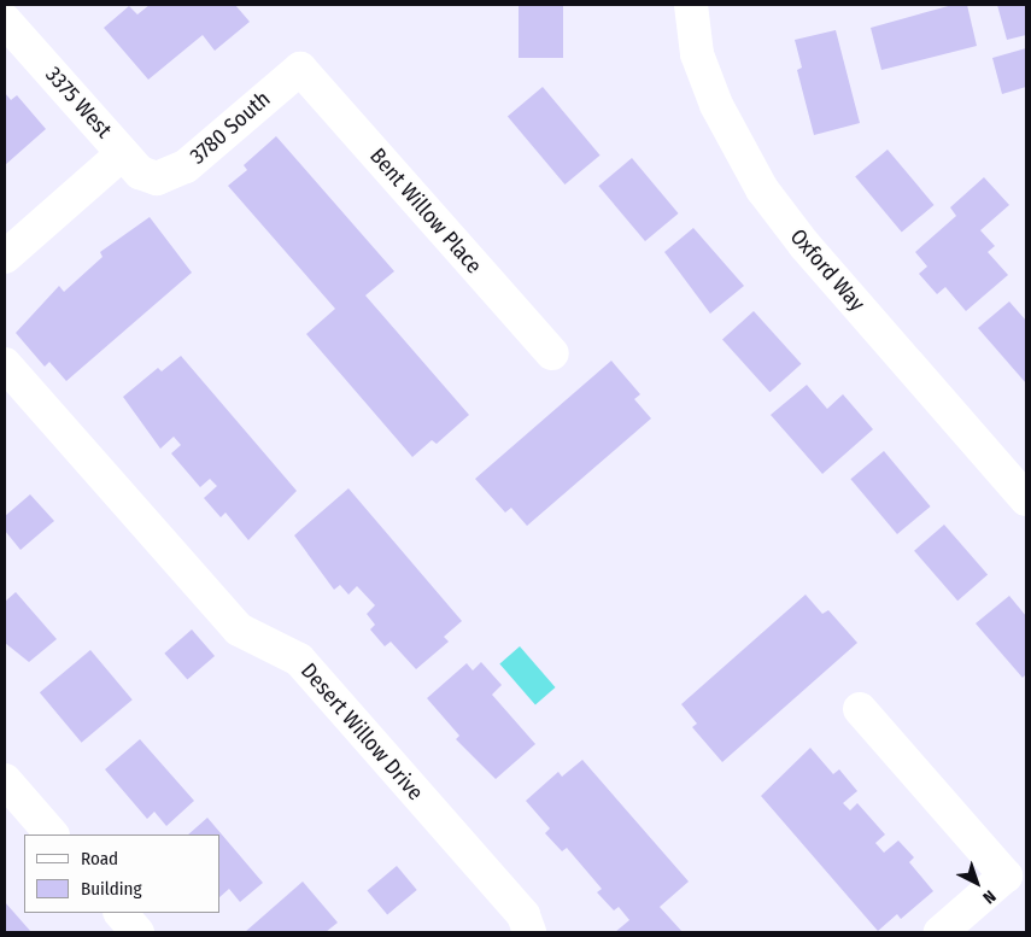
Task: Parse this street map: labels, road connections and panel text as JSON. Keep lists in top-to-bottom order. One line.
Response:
{"streets":{"street":["3375 West","3780 South","Bent Willow Place","Oxford Way","Desert Willow Drive"]},"crossings":[["3375 West","3780 South"],["3780 South","Bent Willow Place"]],"legend":["Road","Building"],"north":"bottom right"}
